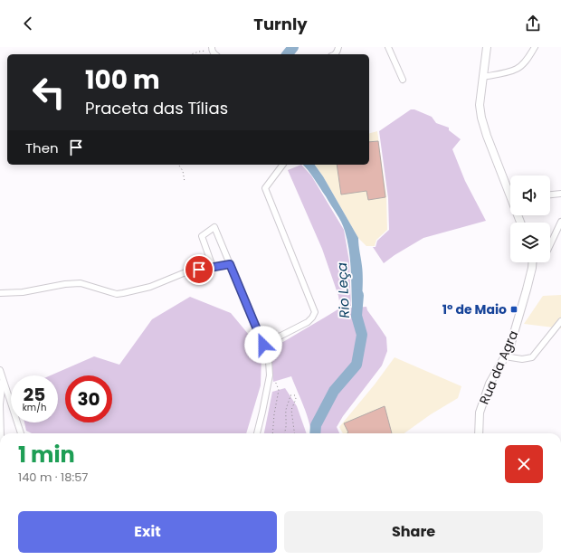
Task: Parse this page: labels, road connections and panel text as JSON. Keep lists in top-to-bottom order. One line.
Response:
{"streets":{"main road":["Rua da Agra"]},"water":["Rio Leça"],"places":{"transit":["1º de Maio"]},"page":{"header":"Turnly","turn":["100 m","Praceta das Tílias"],"then":"Then","speed":"25 km/h","limit":"30","heading":["1 min","140 m · 18:57"],"buttons":["Exit","Share"]}}
